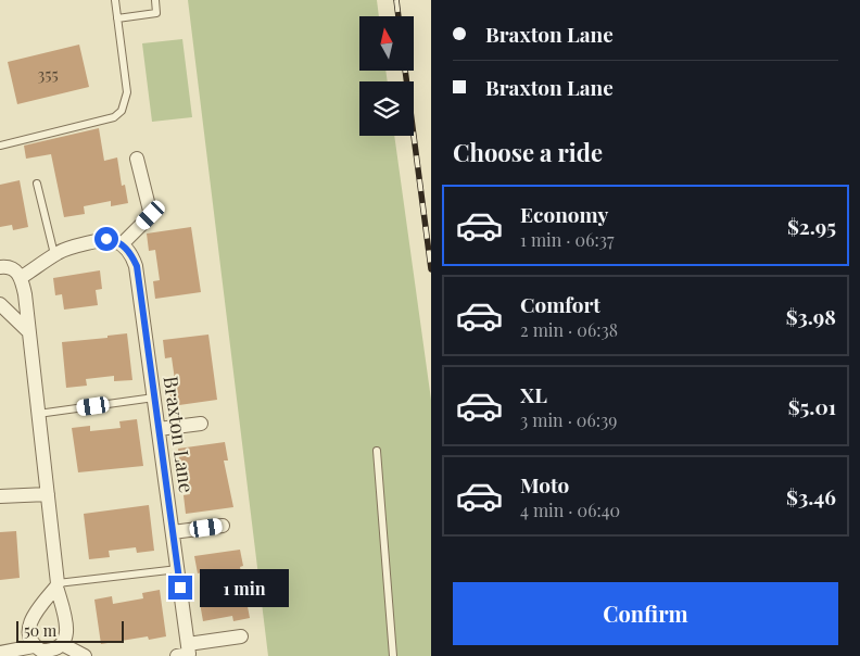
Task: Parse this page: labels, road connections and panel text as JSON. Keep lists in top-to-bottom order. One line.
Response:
{"streets":{"street":["Braxton Lane"]},"house_numbers":["355"],"scale_bar":"50 m","north":"top","page":{"banner":["Braxton Lane","Braxton Lane"],"heading":"Choose a ride","list":[{"name":"Economy","note":"1 min · 06:37","value":"$2.95"},{"name":"Comfort","note":"2 min · 06:38","value":"$3.98"},{"name":"XL","note":"3 min · 06:39","value":"$5.01"},{"name":"Moto","note":"4 min · 06:40","value":"$3.46"}],"bubble":"1 min","buttons":"Confirm","scale":"50 m"}}
